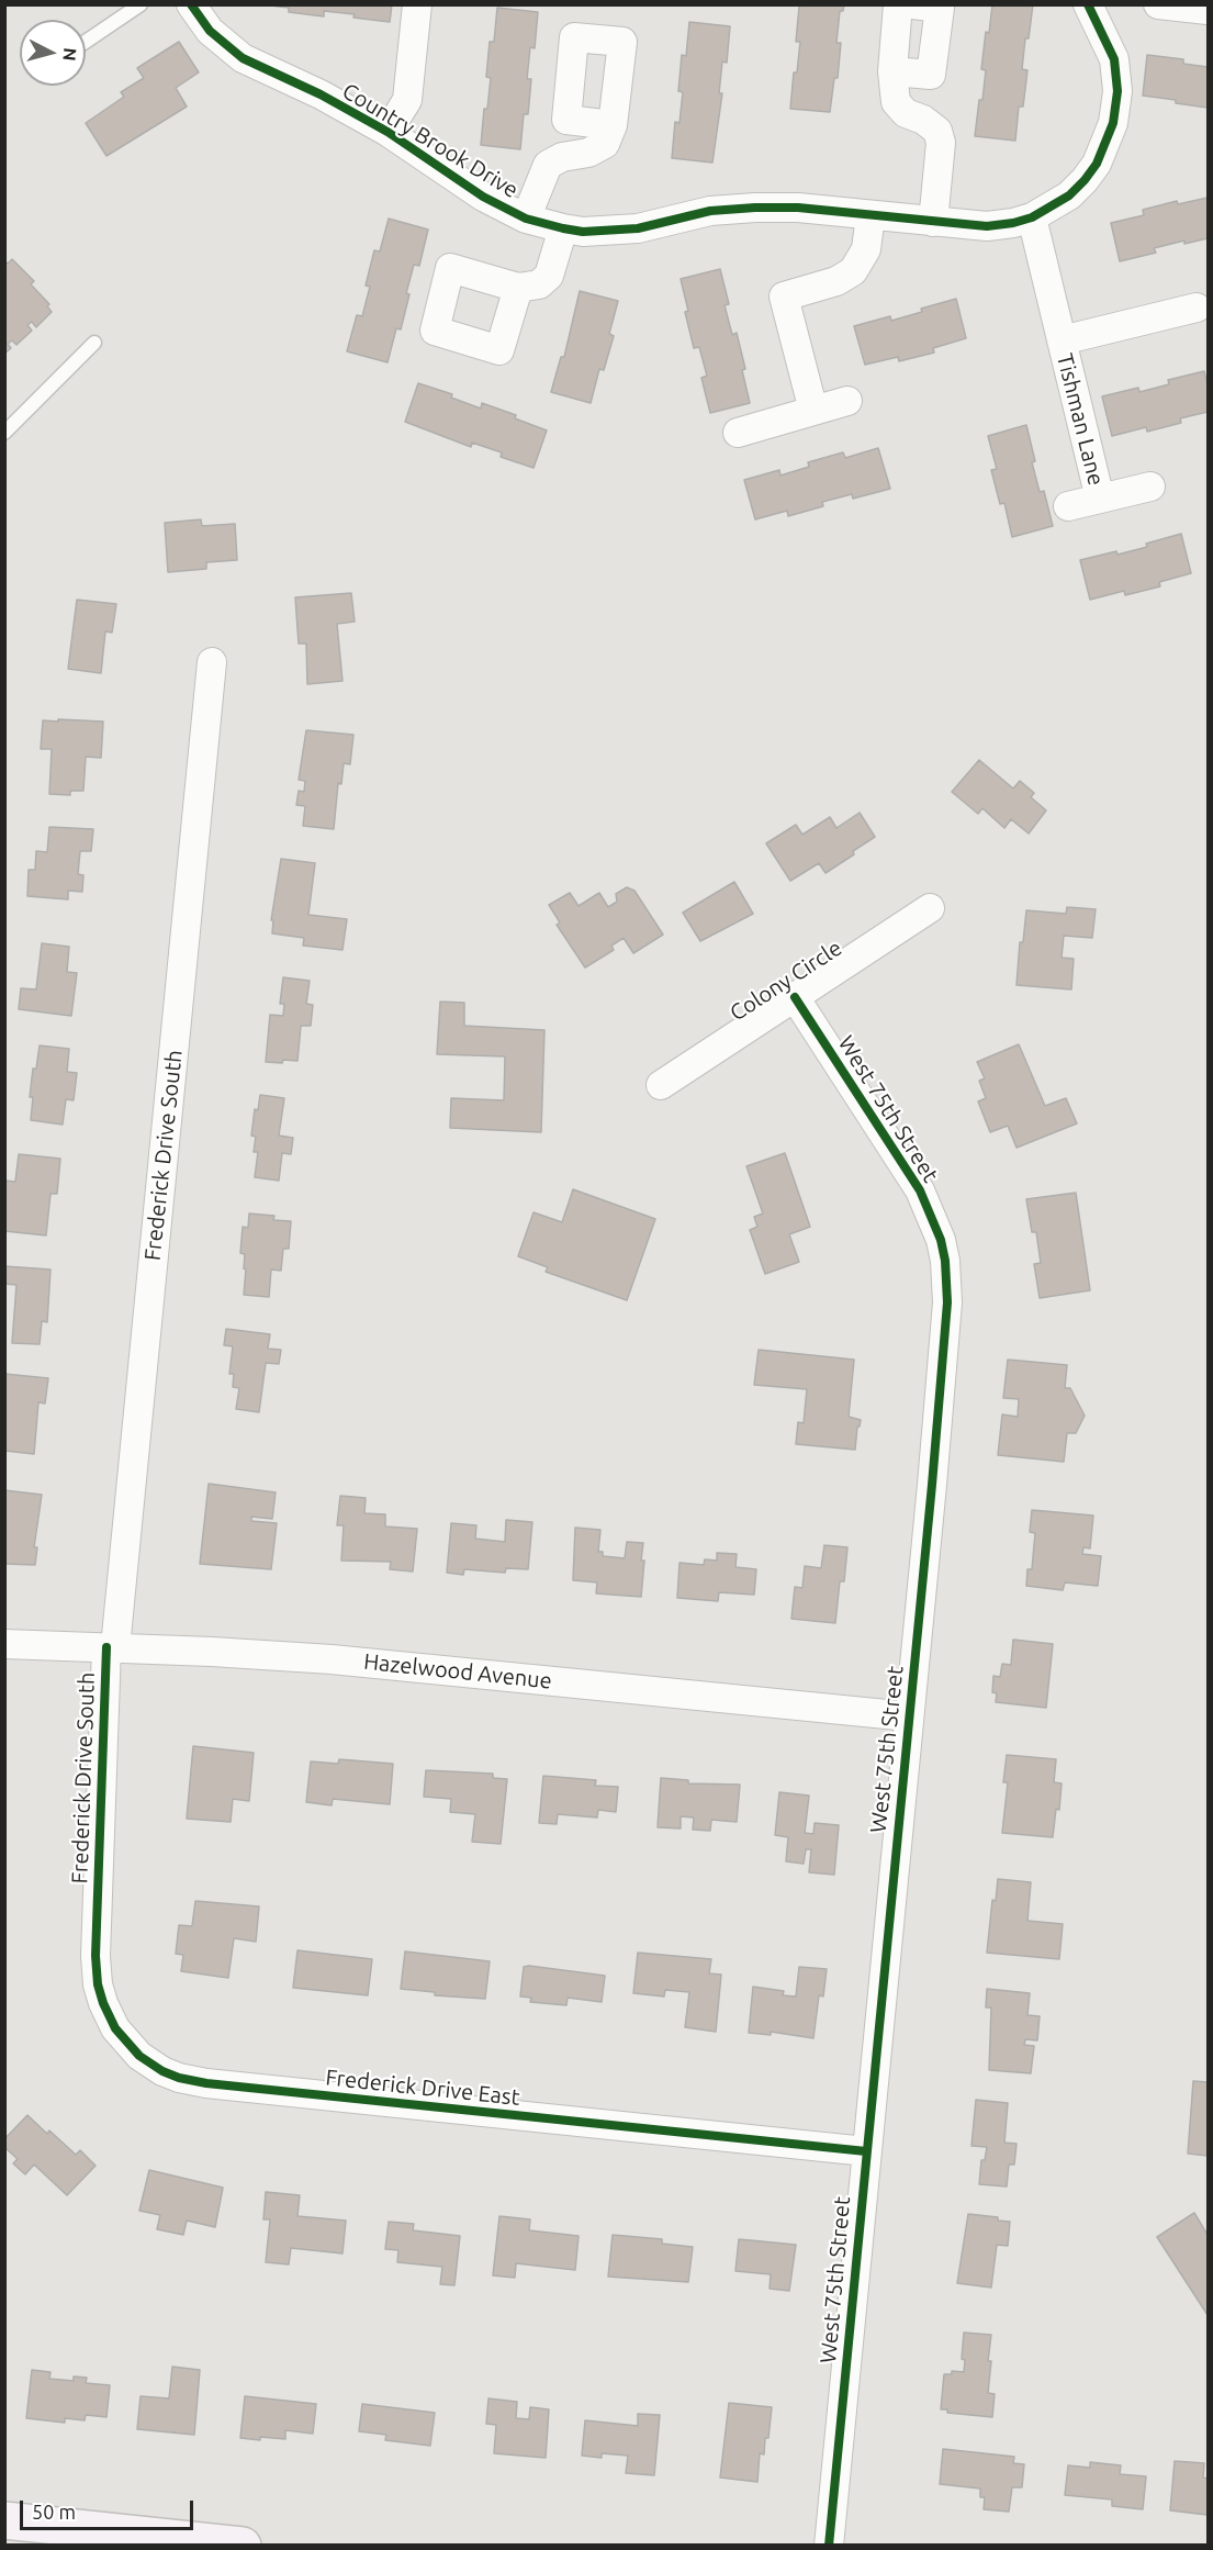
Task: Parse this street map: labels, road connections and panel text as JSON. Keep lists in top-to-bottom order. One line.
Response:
{"streets":{"street":["Country Brook Drive","Tishman Lane","Colony Circle","West 75th Street","Frederick Drive South","Hazelwood Avenue","Frederick Drive East"]},"crossings":[["Country Brook Drive","Tishman Lane"],["Colony Circle","West 75th Street"],["West 75th Street","Hazelwood Avenue"],["West 75th Street","Frederick Drive East"],["Frederick Drive South","Hazelwood Avenue"],["Frederick Drive South","Frederick Drive East"]],"scale_bar":"50 m","north":"right"}
